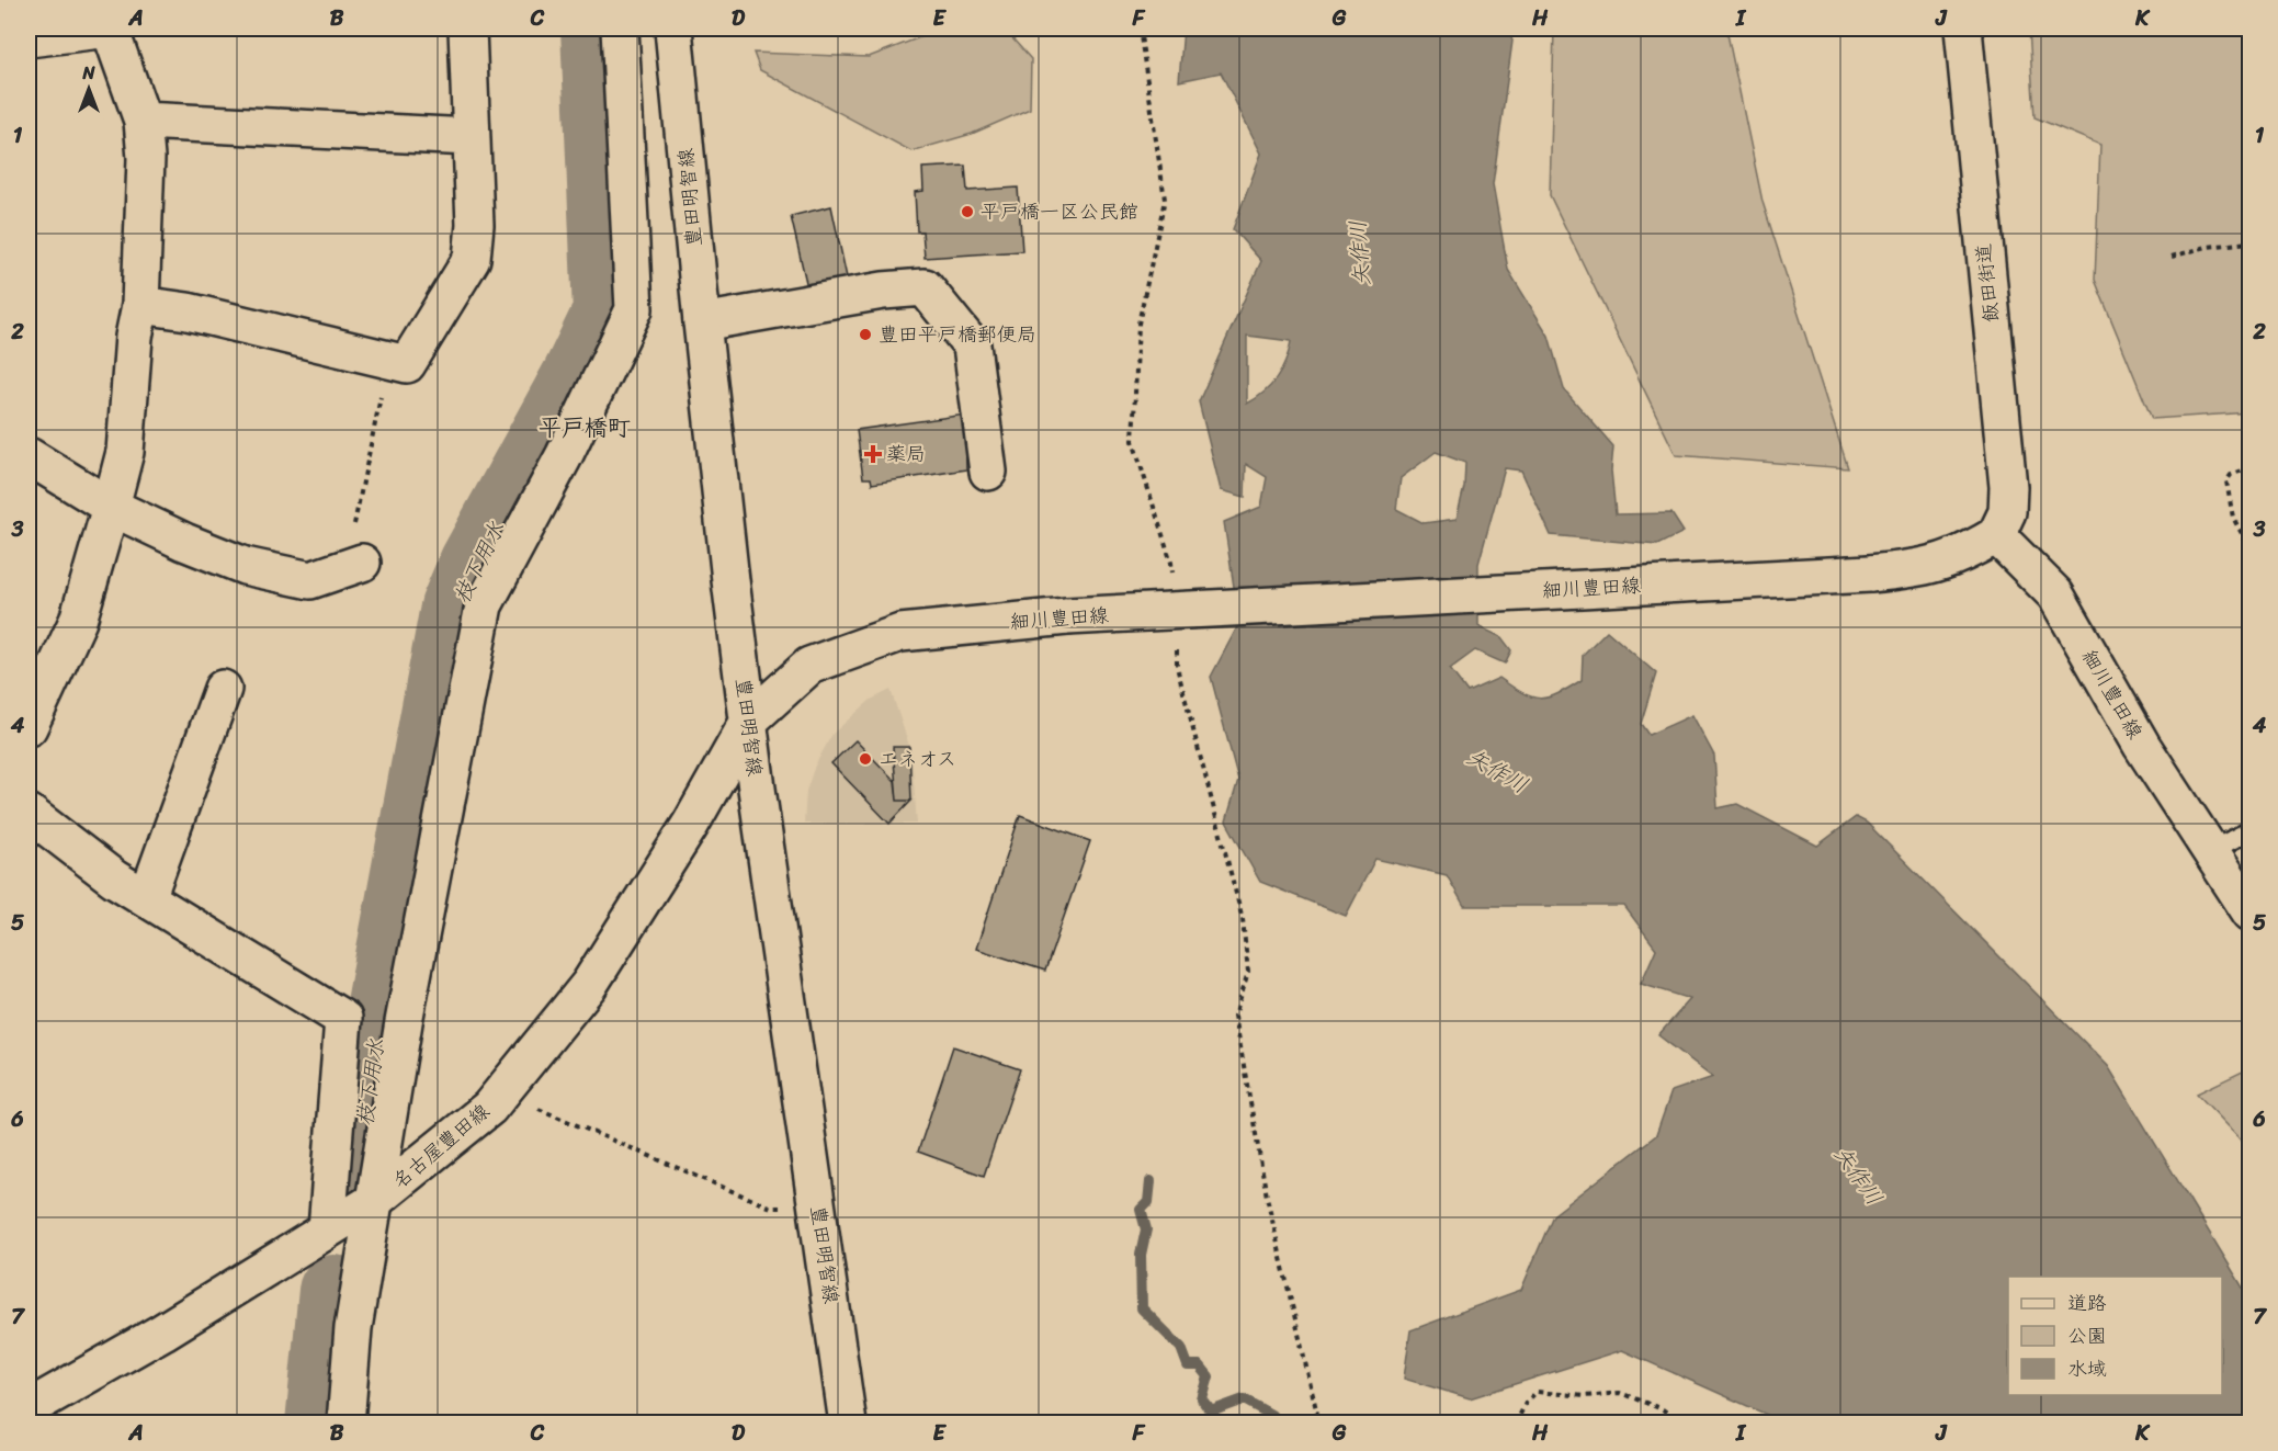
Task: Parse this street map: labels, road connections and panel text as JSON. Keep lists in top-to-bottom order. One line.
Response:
{"streets":{"street":["豊田明智線","飯田街道","細川豊田線","名古屋豊田線"]},"crossings":[["豊田明智線","細川豊田線"],["豊田明智線","名古屋豊田線"],["飯田街道","細川豊田線"],["細川豊田線","名古屋豊田線"]],"districts":["平戸橋町"],"water":["矢作川","枝下用水"],"places":{"other":["平戸橋一区公民館","豊田平戸橋郵便局","エネオス"],"health":["薬局"]},"legend":["道路","公園","水域"],"north":"top","grid":{"columns":["A","B","C","D","E","F","G","H","I","J","K"],"rows":["1","2","3","4","5","6","7"]}}
